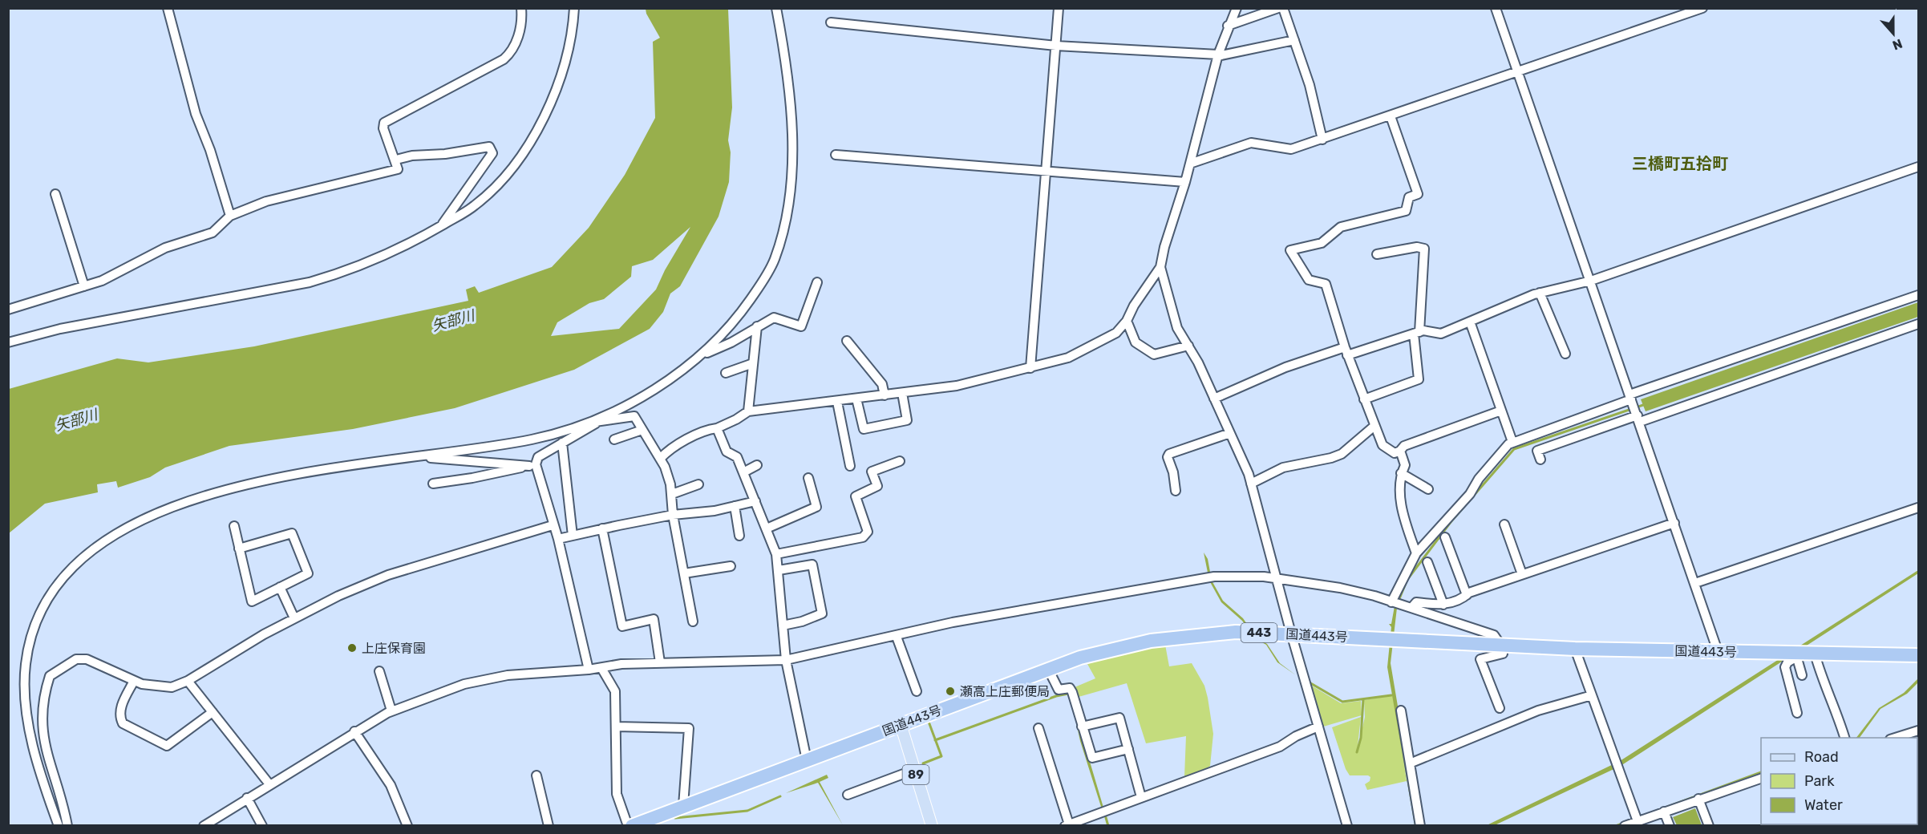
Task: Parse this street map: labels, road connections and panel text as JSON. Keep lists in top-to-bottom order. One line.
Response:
{"streets":{"highway":["443","国道443号"],"main road":["89"]},"crossings":[["国道443号","89"]],"districts":["三橋町五拾町"],"water":["矢部川"],"places":["上庄保育園","瀬高上庄郵便局"],"legend":["Road","Park","Water"],"north":"bottom"}
